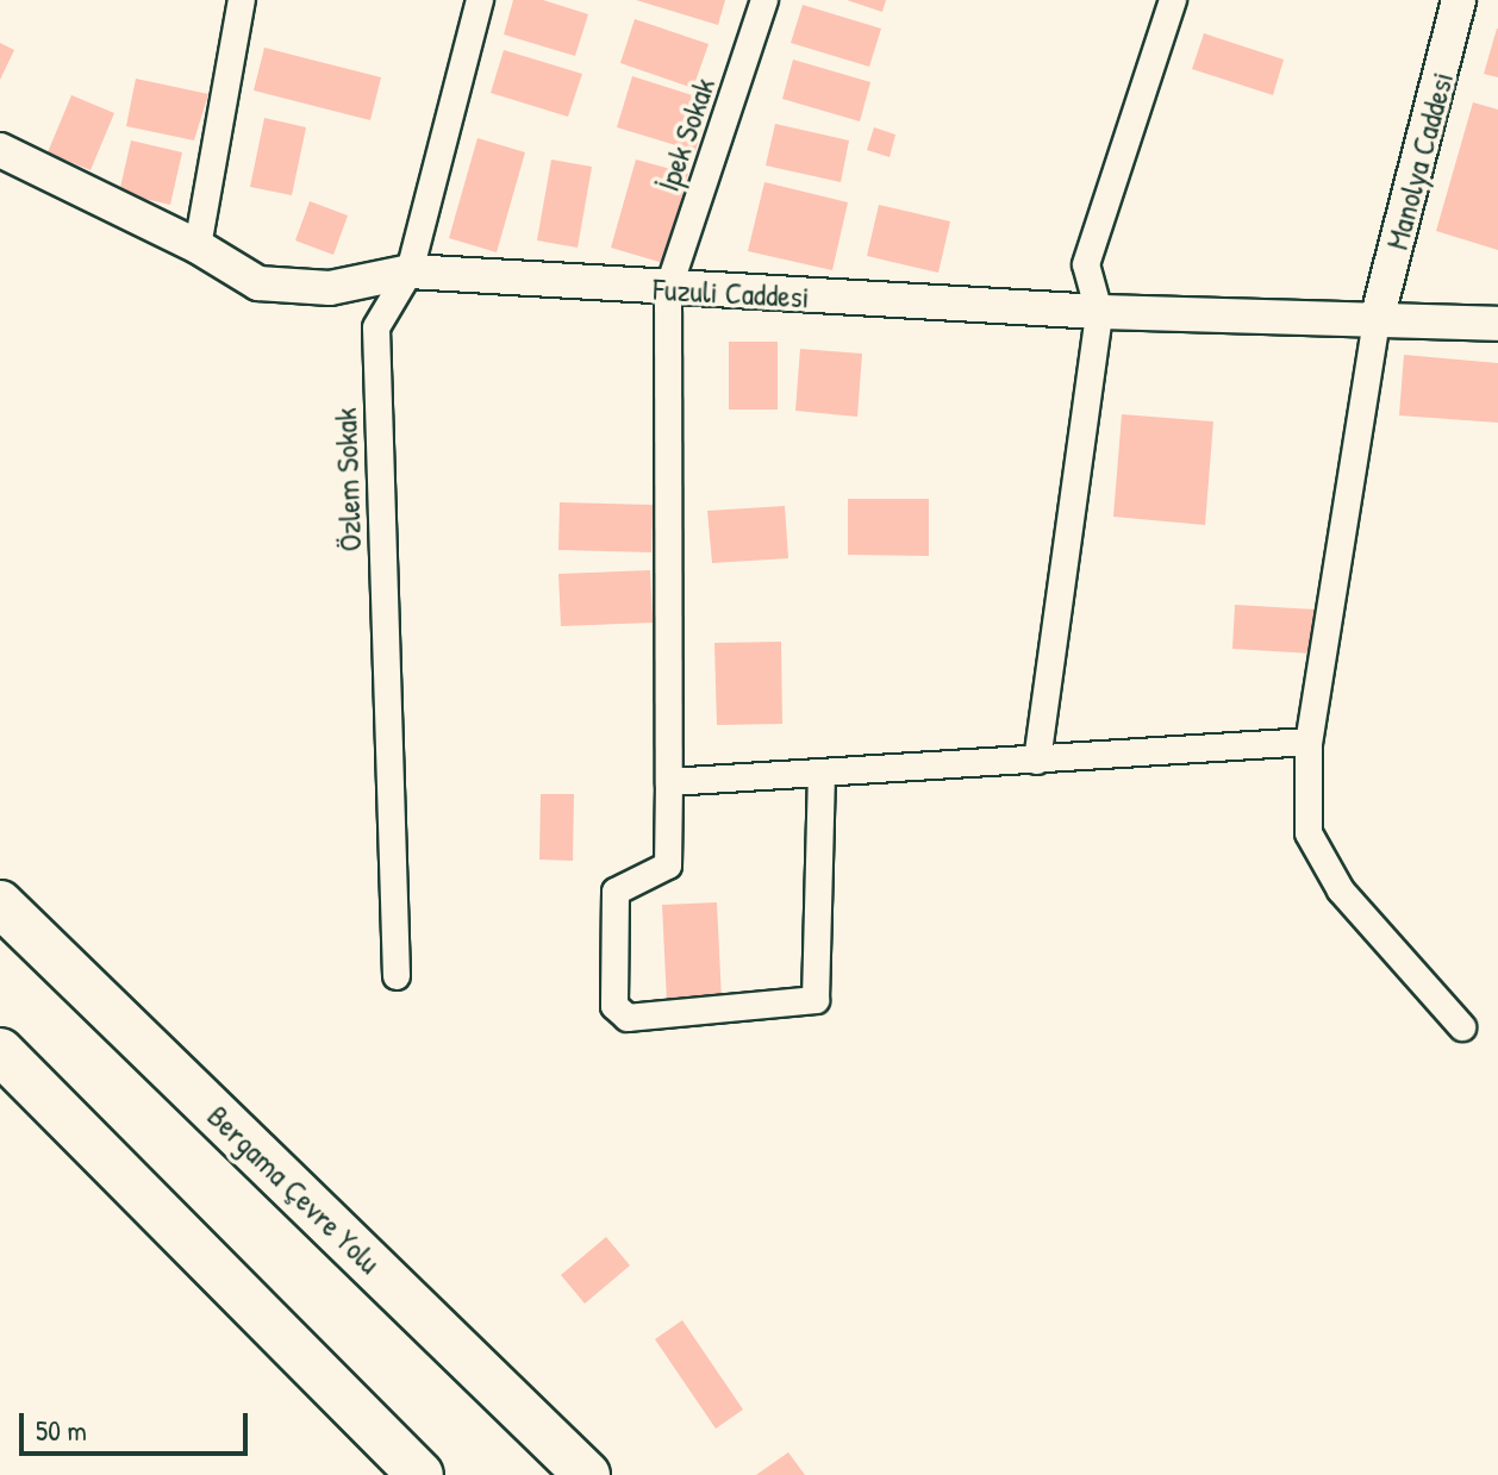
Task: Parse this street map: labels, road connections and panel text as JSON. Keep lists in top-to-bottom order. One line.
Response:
{"streets":{"highway":["Bergama Çevre Yolu"],"street":["İpek Sokak","Manolya Caddesi","Fuzuli Caddesi","Özlem Sokak"]},"crossings":[["İpek Sokak","Fuzuli Caddesi"],["Manolya Caddesi","Fuzuli Caddesi"],["Fuzuli Caddesi","Özlem Sokak"]],"scale_bar":"50 m"}
